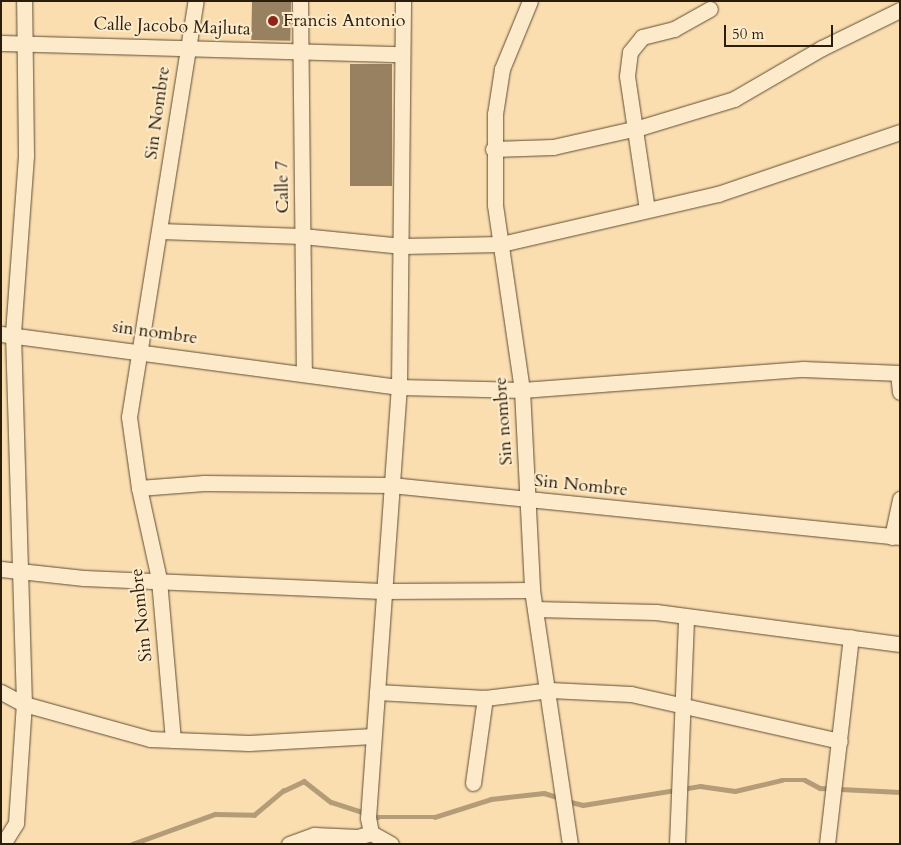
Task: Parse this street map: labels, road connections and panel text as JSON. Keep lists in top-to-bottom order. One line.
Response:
{"streets":{"street":["Calle Jacobo Majluta","Sin Nombre","Calle 7","sin nombre","Sin nombre"]},"crossings":[["Calle Jacobo Majluta","Sin Nombre"],["Calle Jacobo Majluta","Calle 7"],["Sin Nombre","sin nombre"],["Sin Nombre","Sin nombre"],["Calle 7","sin nombre"],["sin nombre","Sin nombre"]],"places":["Francis Antonio"],"scale_bar":"50 m"}
